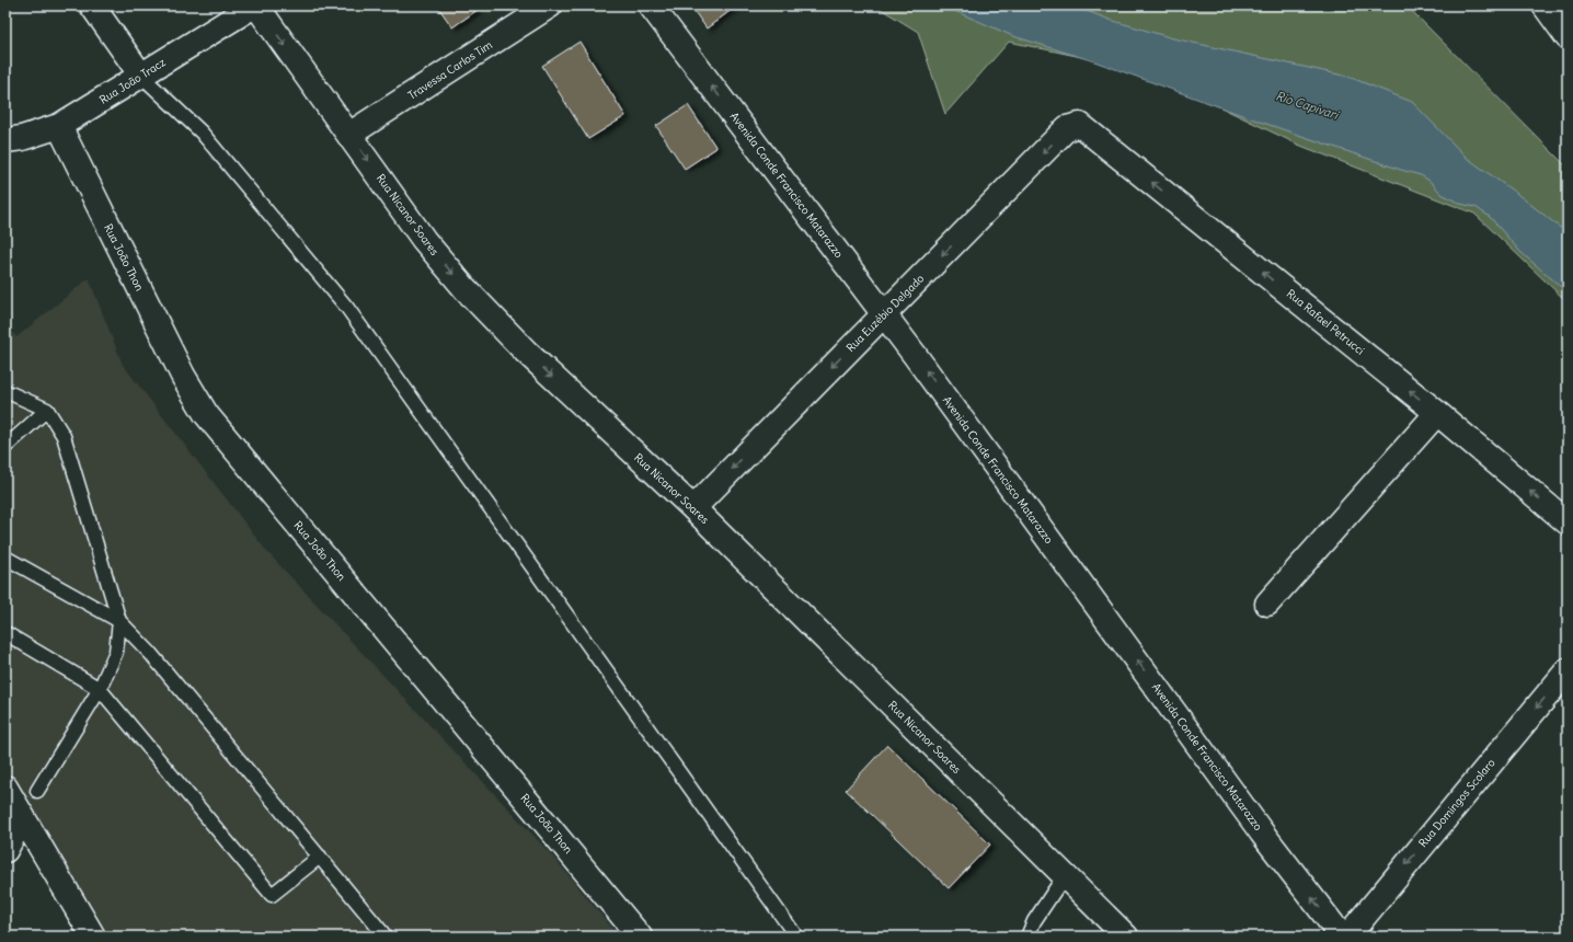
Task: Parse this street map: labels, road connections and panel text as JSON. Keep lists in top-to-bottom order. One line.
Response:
{"streets":{"street":["Travessa Carlos Tim","Rua João Tracz","Avenida Conde Francisco Matarazzo","Rua Nicanor Soares","Rua João Thon","Rua Euzébio Delgado","Rua Rafael Petrucci","Rua Domingos Scolaro"]},"crossings":[["Travessa Carlos Tim","Rua Nicanor Soares"],["Rua João Tracz","Rua Nicanor Soares"],["Rua João Tracz","Rua João Thon"],["Avenida Conde Francisco Matarazzo","Rua Euzébio Delgado"],["Rua Nicanor Soares","Rua Euzébio Delgado"],["Rua Euzébio Delgado","Rua Rafael Petrucci"]],"one_way":["Avenida Conde Francisco Matarazzo","Rua Nicanor Soares","Rua Euzébio Delgado","Rua Rafael Petrucci","Rua Domingos Scolaro"],"water":["Rio Capivari"]}
